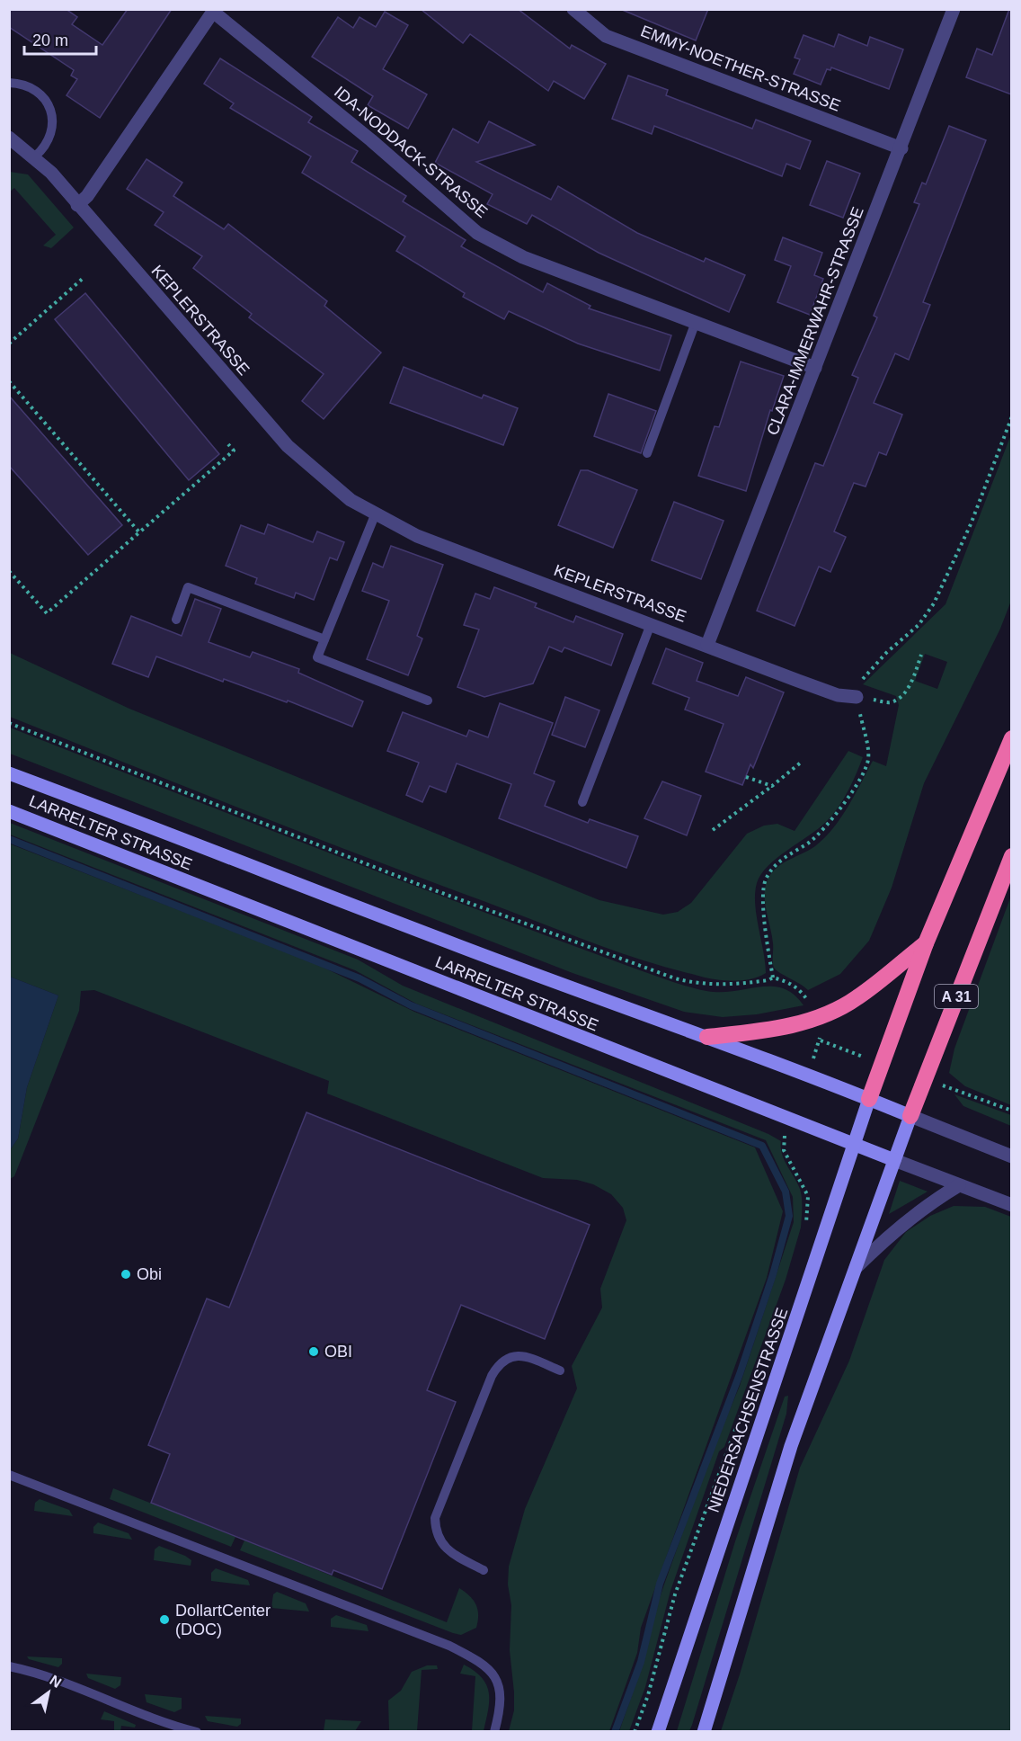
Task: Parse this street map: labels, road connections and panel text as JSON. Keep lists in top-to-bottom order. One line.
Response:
{"streets":{"highway":["A 31"],"main road":["LARRELTER STRASSE","NIEDERSACHSENSTRASSE"],"street":["EMMY-NOETHER-STRASSE","IDA-NODDACK-STRASSE","KEPLERSTRASSE","CLARA-IMMERWAHR-STRASSE"]},"crossings":[["EMMY-NOETHER-STRASSE","CLARA-IMMERWAHR-STRASSE"],["IDA-NODDACK-STRASSE","CLARA-IMMERWAHR-STRASSE"],["KEPLERSTRASSE","CLARA-IMMERWAHR-STRASSE"],["LARRELTER STRASSE","A 31"],["LARRELTER STRASSE","NIEDERSACHSENSTRASSE"]],"places":["Obi","OBI","DollartCenter (DOC)"],"scale_bar":"20 m","north":"top right"}
